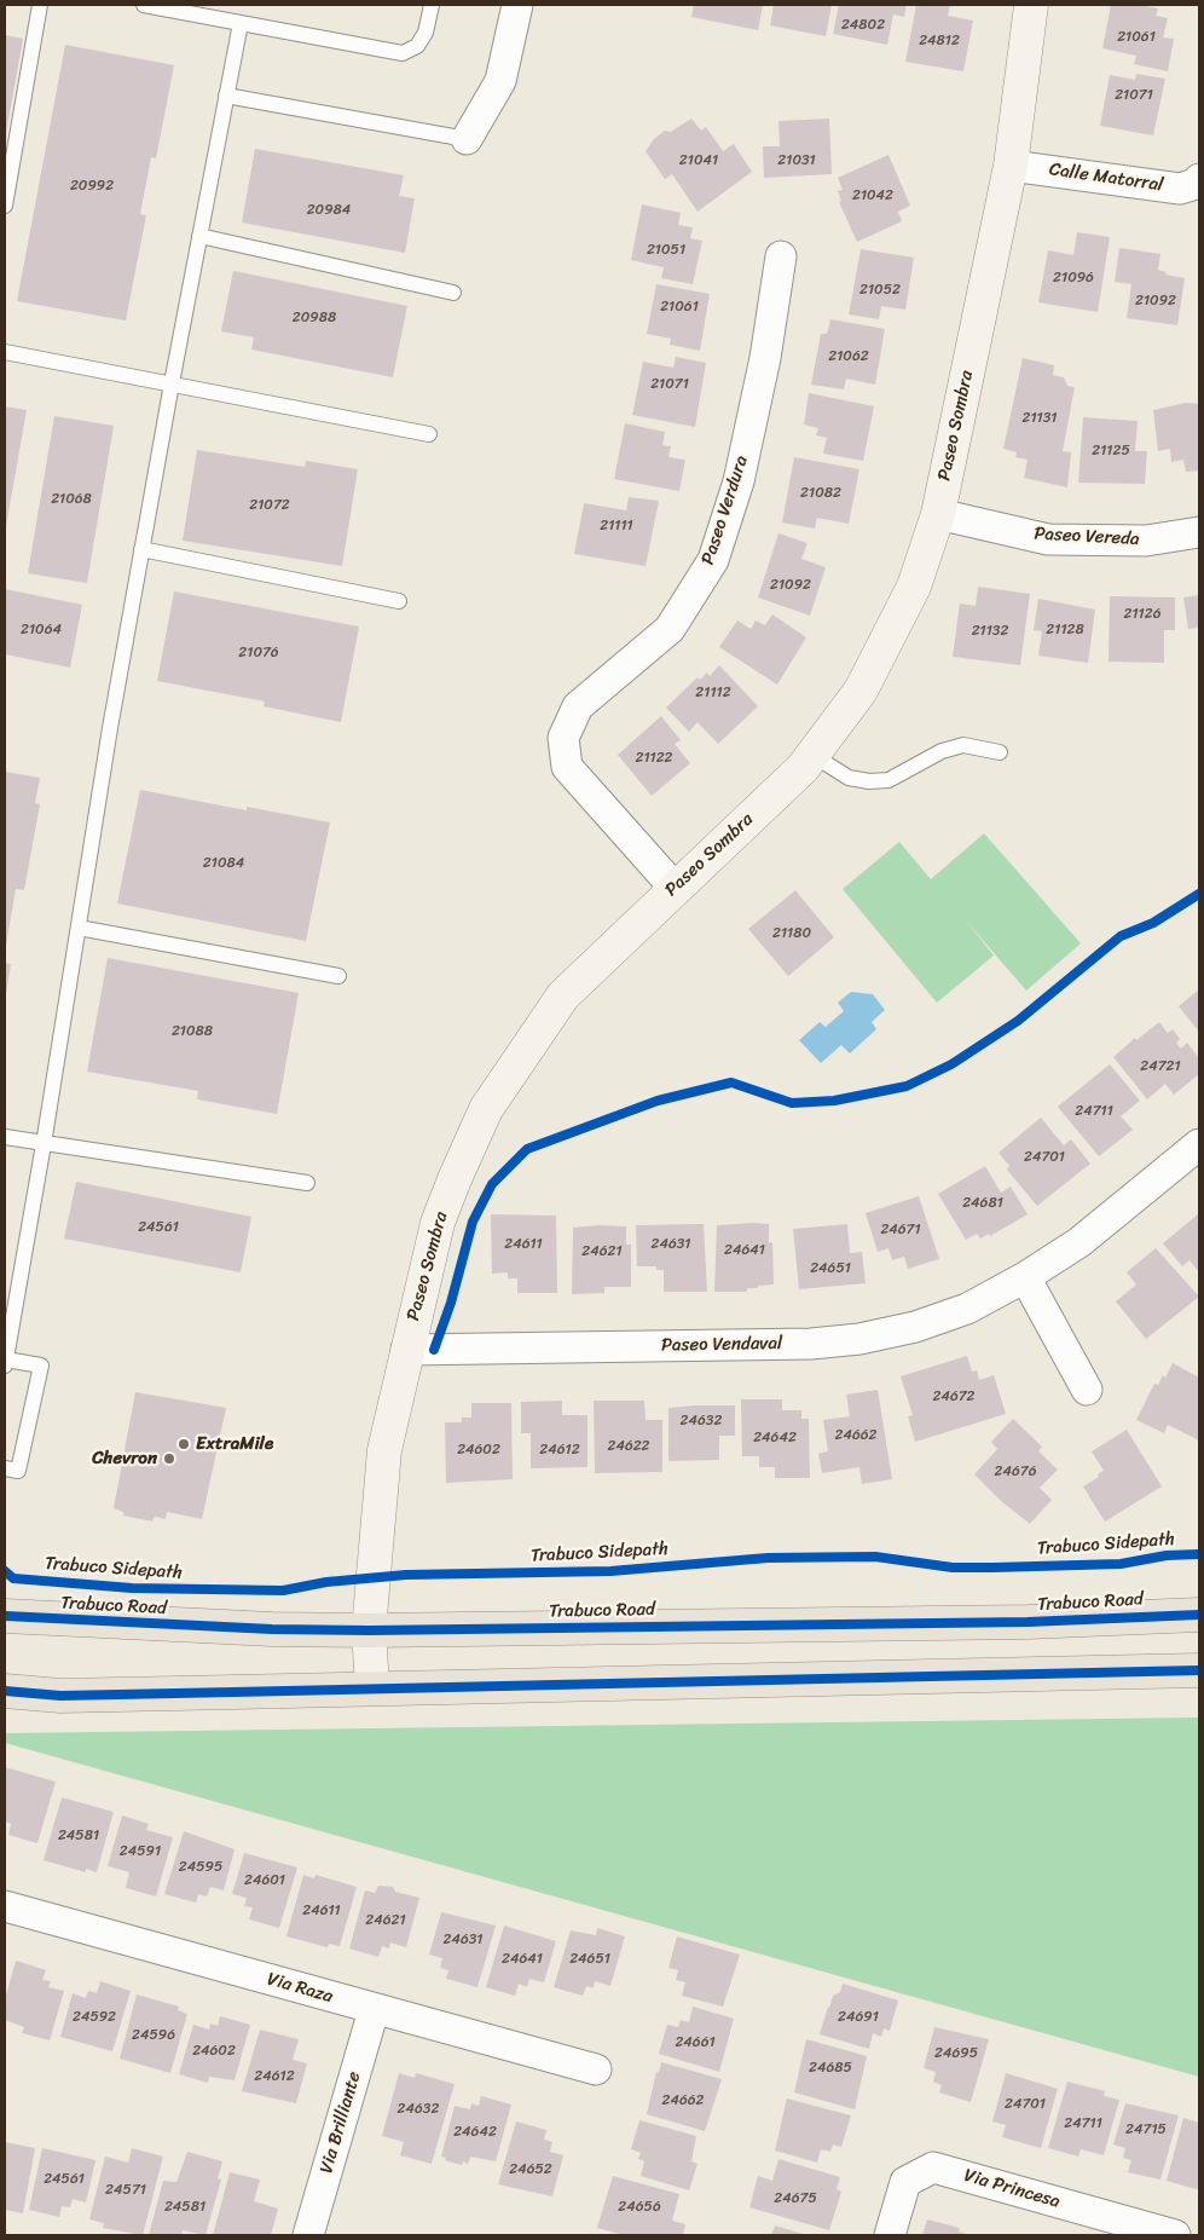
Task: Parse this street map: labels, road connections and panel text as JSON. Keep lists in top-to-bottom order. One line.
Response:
{"streets":{"main road":["Trabuco Road"],"street":["Calle Matorral","Paseo Sombra","Paseo Verdura","Paseo Vereda","Paseo Vendaval","Via Raza","Via Brilliante","Via Princesa"],"cycle path":["Trabuco Sidepath"]},"crossings":[["Calle Matorral","Paseo Sombra"],["Paseo Sombra","Paseo Verdura"],["Paseo Sombra","Paseo Vereda"],["Paseo Sombra","Paseo Vendaval"],["Paseo Sombra","Trabuco Road"],["Via Raza","Via Brilliante"]],"places":["ExtraMile","Chevron"],"house_numbers":["24802","21061","24812","21071","21041","21031","20992","21042","20984","21051","21096","21052","21092","21061","20988","21062","21071","21131","21125","21082","21068","21072","21111","21092","21126","21064","21128","21132","21076","21112","21122","21084","21180","21088","24721","24711","24701","24681","24561","24671","24611","24631","24641","24621","24651","24672","24632","24662","24642","24622","24602","24612","24676","24581","24591","24595","24601","24611","24621","24631","24641","24651","24592","24691","24596","24661","24602","24695","24685","24612","24662","24701","24632","24711","24715","24642","24652","24561","24571","24675","24581","24656"]}
